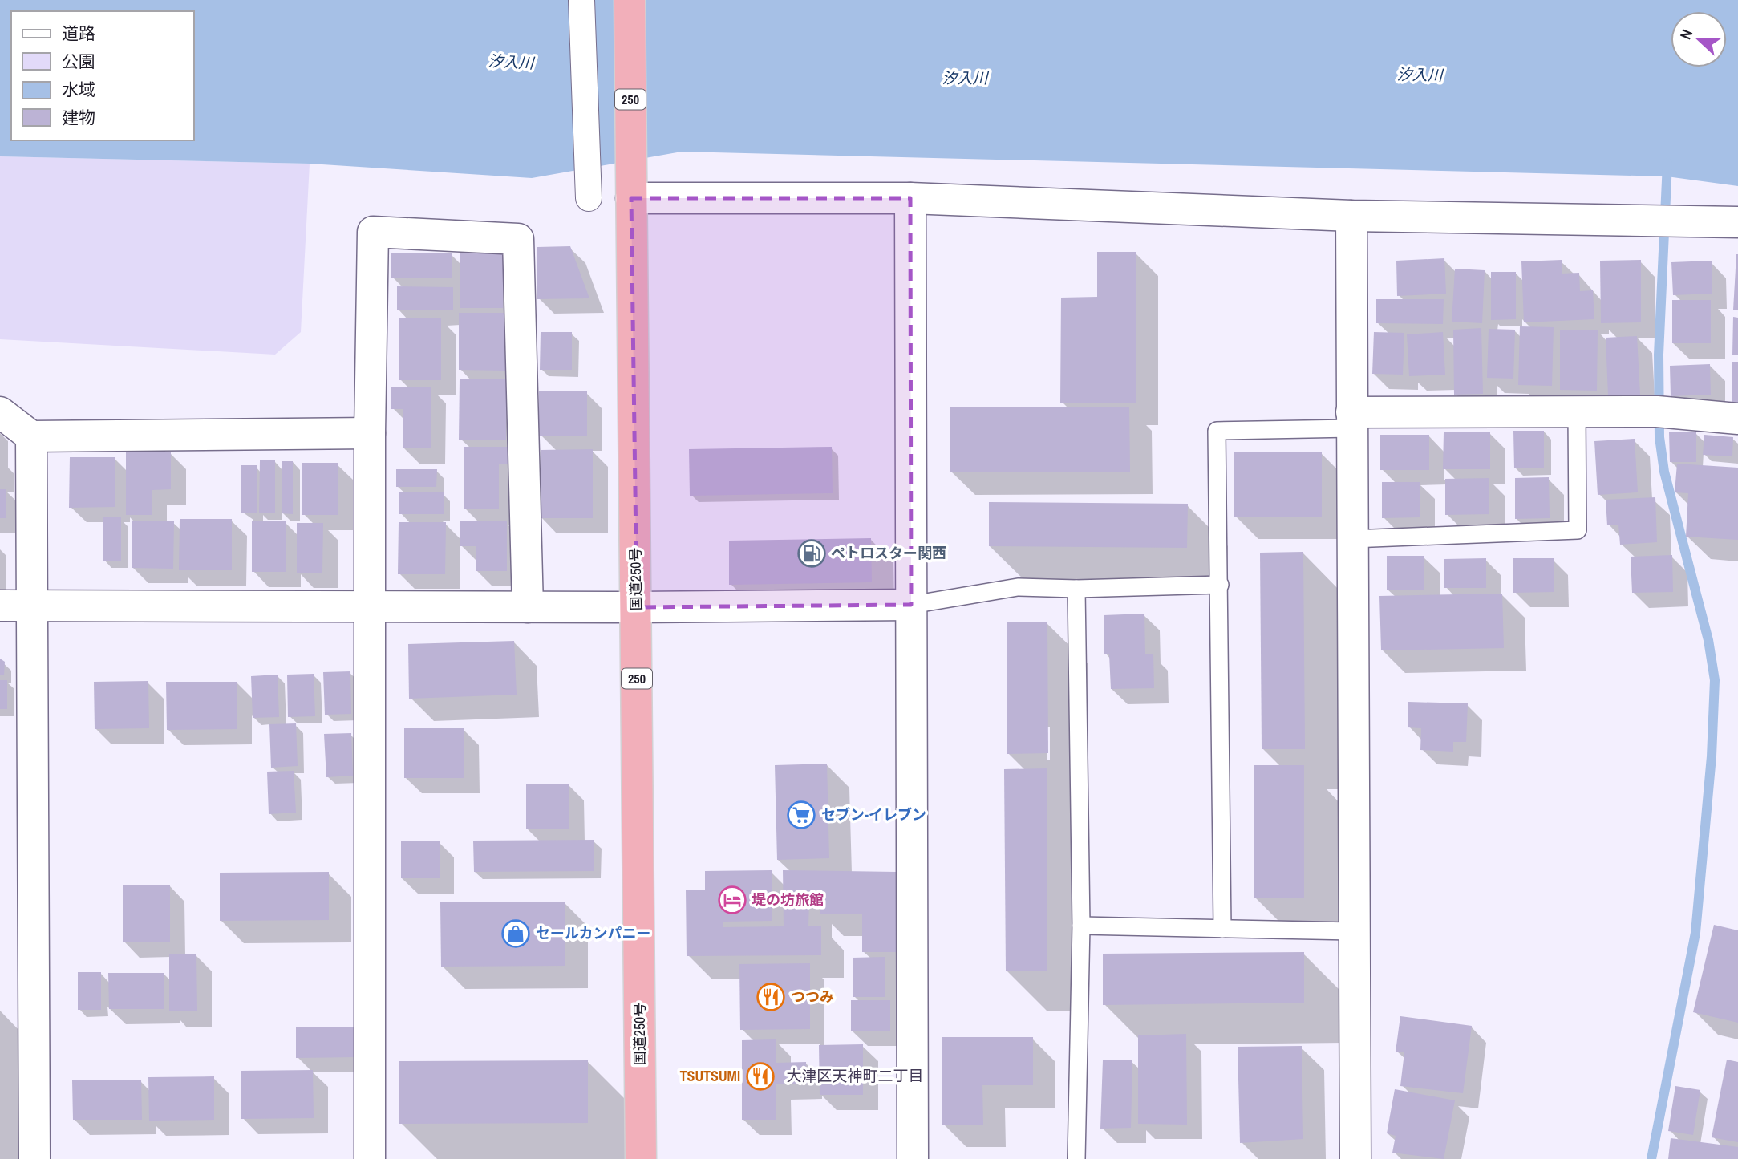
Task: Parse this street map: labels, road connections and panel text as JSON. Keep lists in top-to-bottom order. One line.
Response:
{"streets":{"highway":["250","国道250号"]},"districts":["大津区天神町二丁目"],"water":["汐入川"],"places":{"fuel station":["ペトロスター関西"],"supermarket":["セブン-イレブン"],"hotel":["堤の坊旅館"],"shop":["セールカンパニー"],"restaurant":["つつみ","TSUTSUMI"]},"legend":["道路","公園","水域","建物"],"north":"left"}
